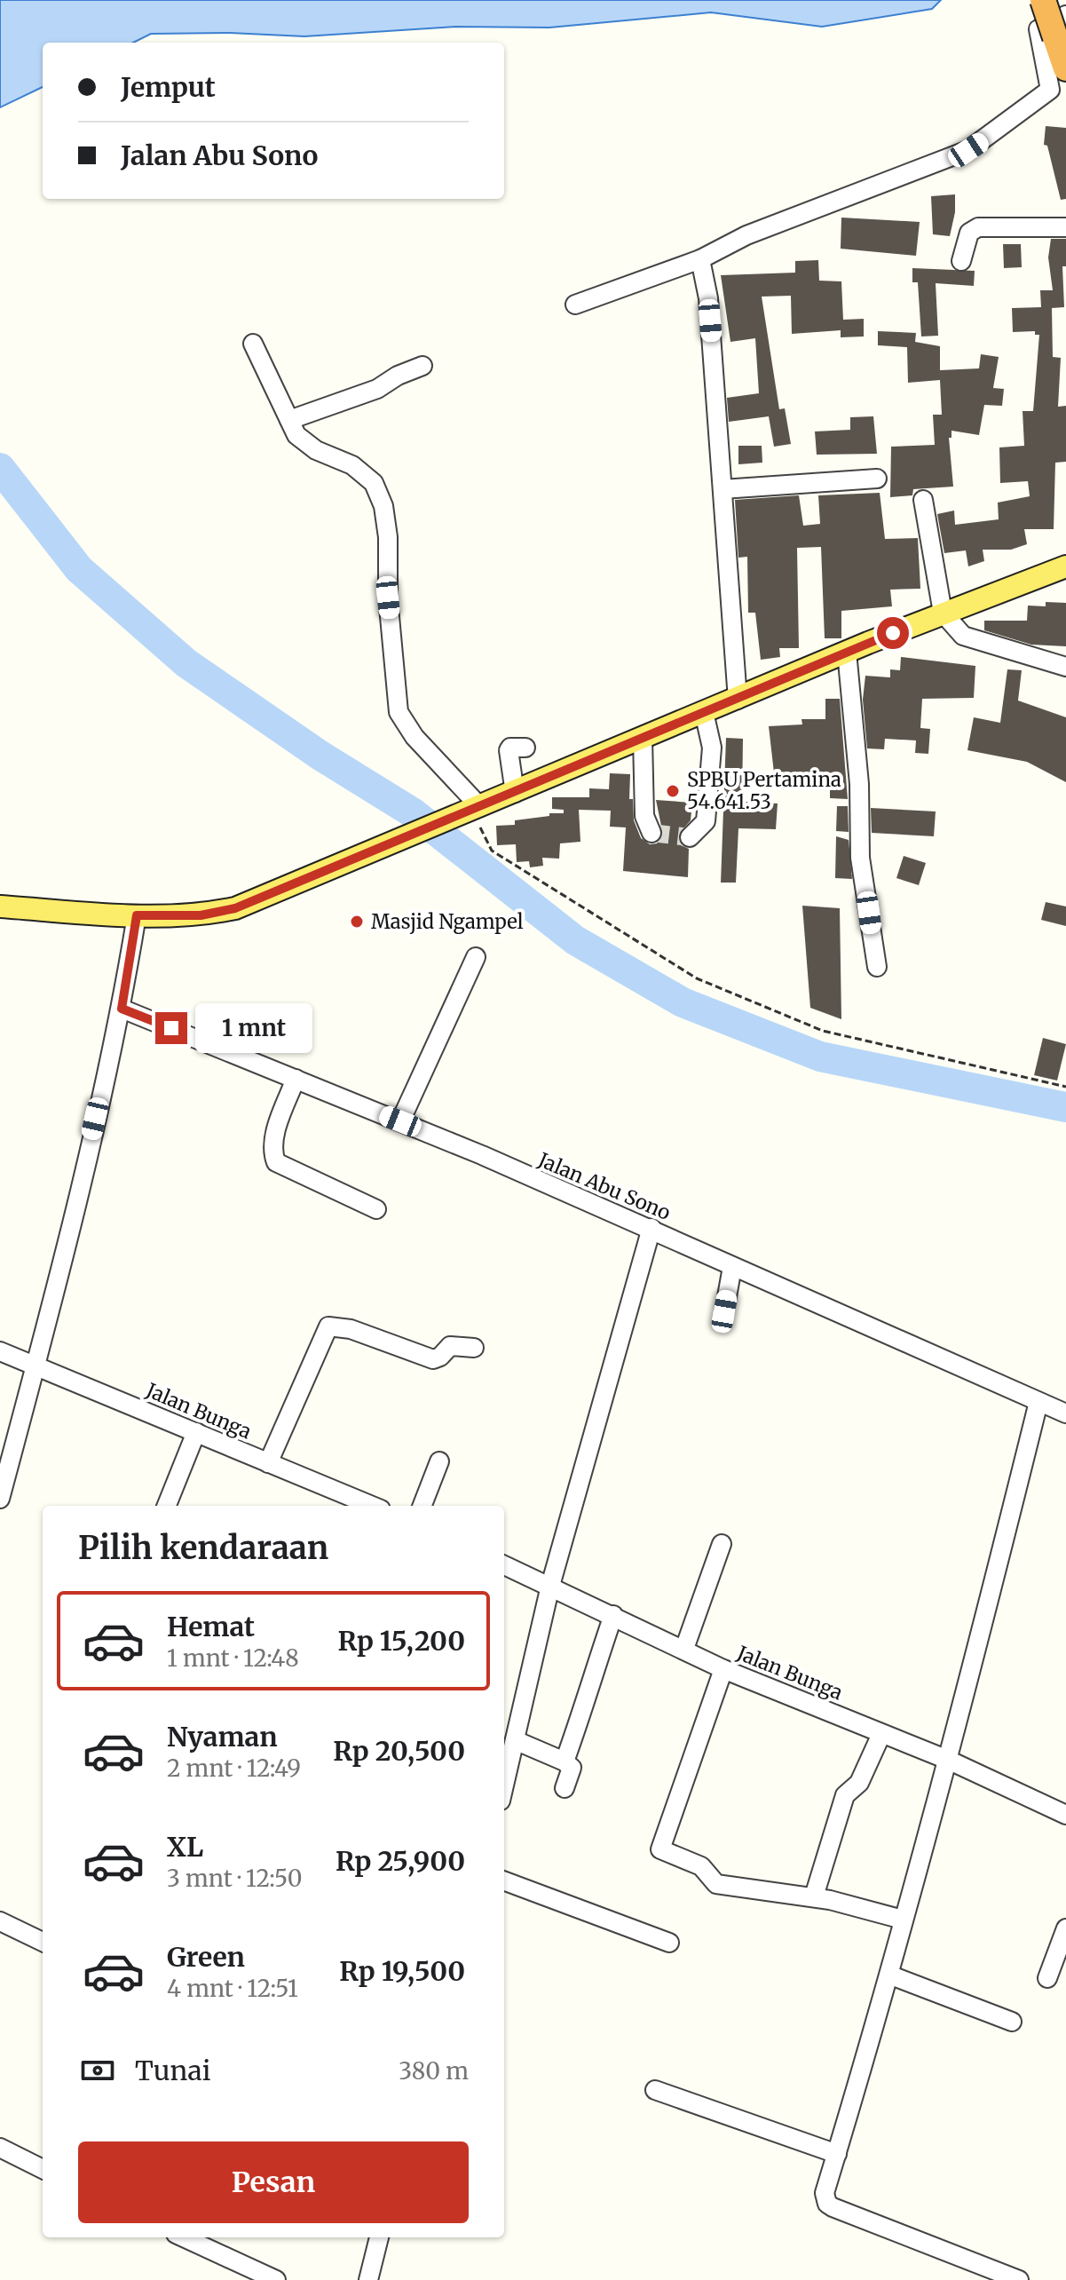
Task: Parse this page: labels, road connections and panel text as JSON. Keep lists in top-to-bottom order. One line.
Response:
{"streets":{"street":["Jalan Abu Sono","Jalan Bunga"]},"places":["SPBU Pertamina 54.641.53","Masjid Ngampel"],"page":{"banner":["Jemput","Jalan Abu Sono"],"bubble":"1 mnt","heading":"Pilih kendaraan","list":[{"name":"Hemat","note":"1 mnt · 12:48","value":"Rp 15,200"},{"name":"Nyaman","note":"2 mnt · 12:49","value":"Rp 20,500"},{"name":"XL","note":"3 mnt · 12:50","value":"Rp 25,900"},{"name":"Green","note":"4 mnt · 12:51","value":"Rp 19,500"}],"pay":["Tunai","380 m"],"buttons":"Pesan"}}
